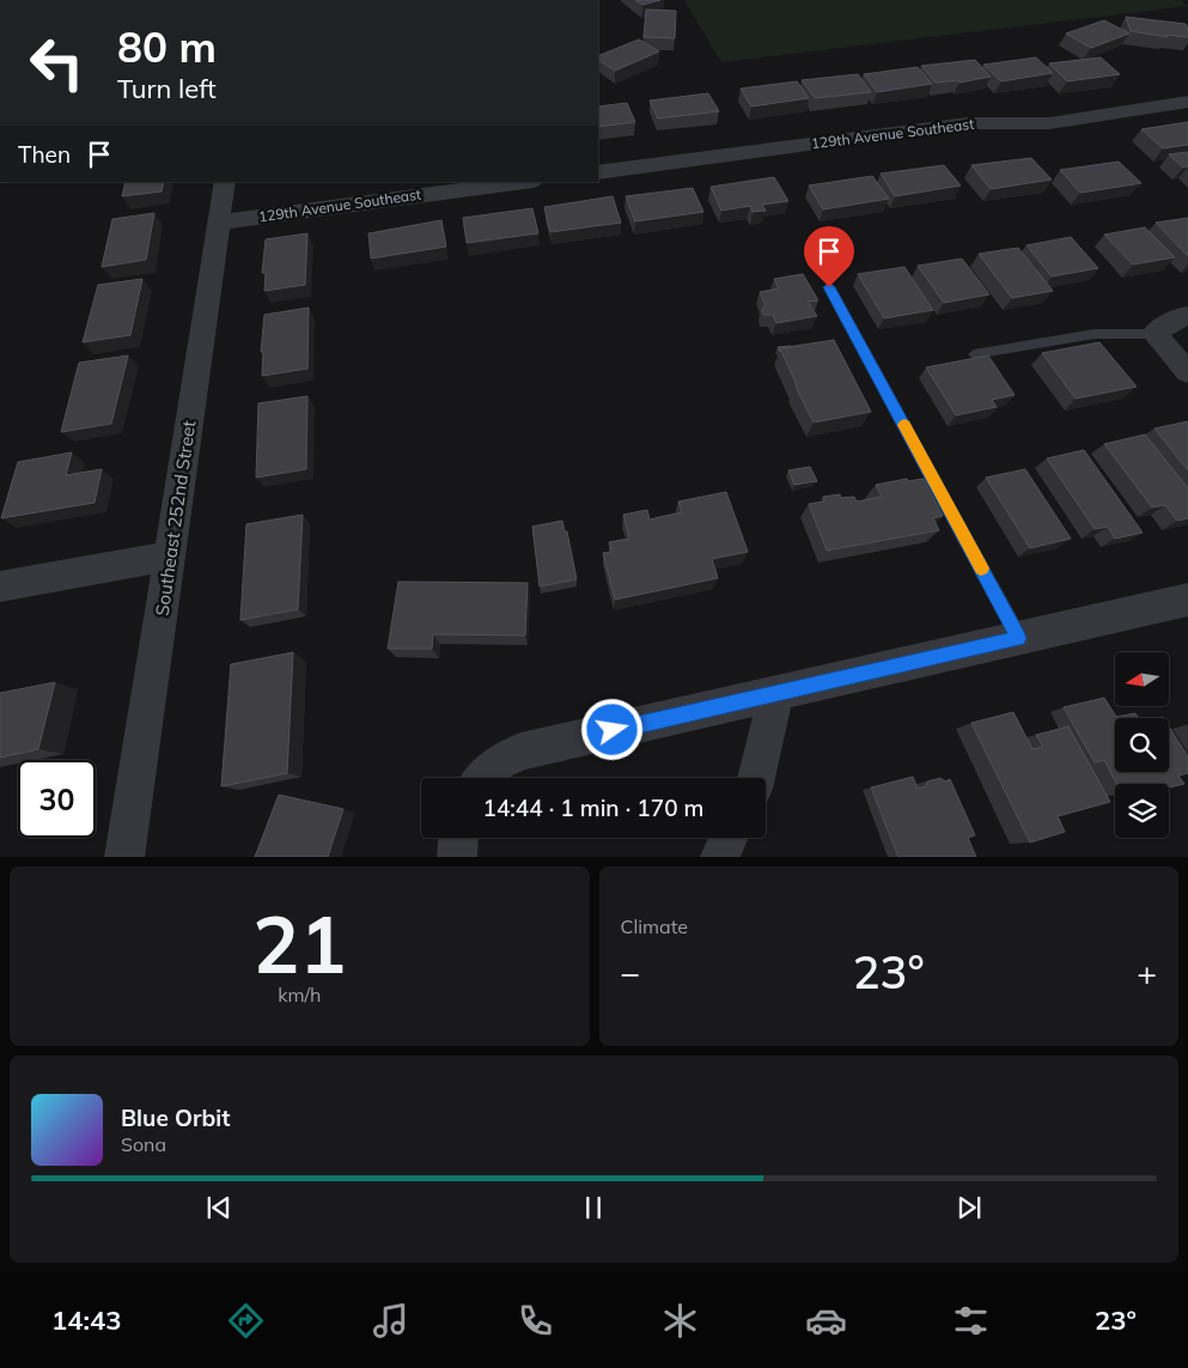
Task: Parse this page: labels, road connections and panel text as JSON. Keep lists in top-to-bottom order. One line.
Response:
{"streets":{"street":["129th Avenue Southeast","Southeast 252nd Street"]},"crossings":[["129th Avenue Southeast","Southeast 252nd Street"]],"north":"left","page":{"turn":["80 m","Turn left"],"then":"Then","limit":"30","trip":"14:44 · 1 min · 170 m","tile":[["21","km/h"],"Climate"],"heat":["−","23°","+"],"song":["Blue Orbit","Sona"],"tabs":["14:43","23°"]}}
